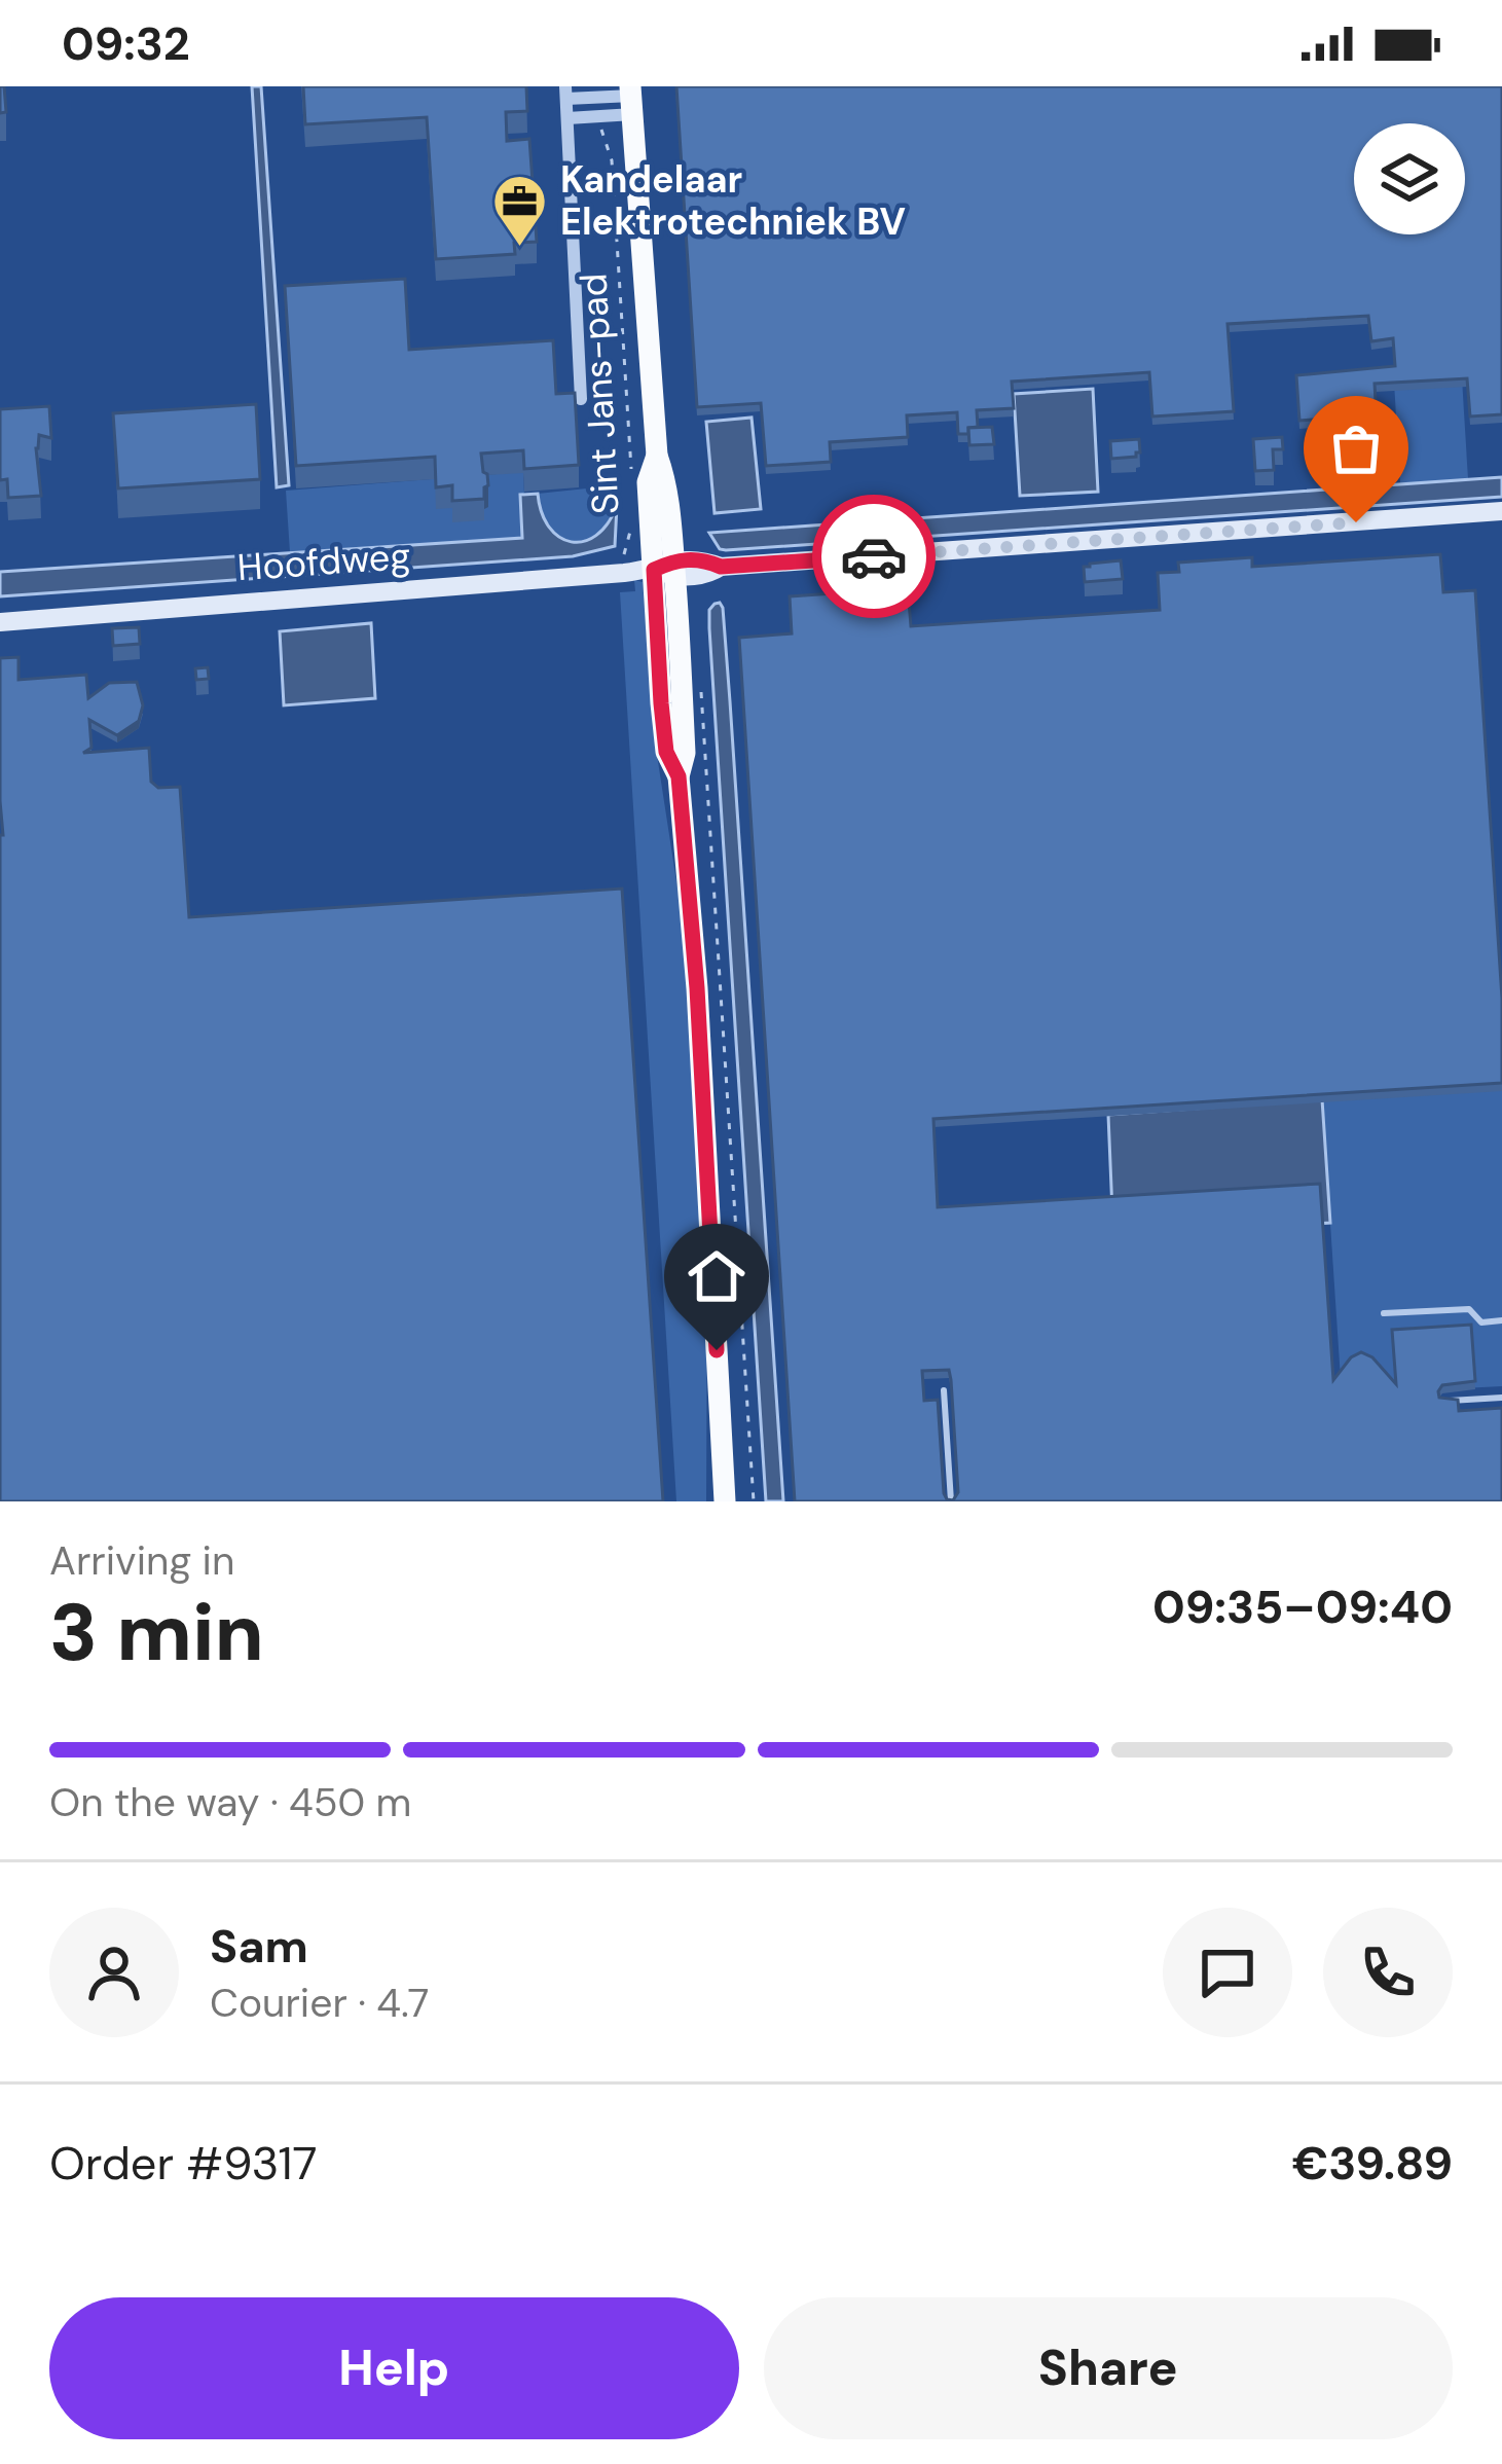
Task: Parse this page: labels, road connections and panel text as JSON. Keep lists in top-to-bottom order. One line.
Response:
{"streets":{"main road":["Hoofdweg"],"path":["Sint Jans-pad"]},"places":{"office":["Kandelaar Elektrotechniek BV"]},"page":{"status":"09:32","heading":["3 min","Arriving in","09:35–09:40"],"panel":["Sam","Courier · 4.7","Order #9317","€39.89"],"bar":"On the way · 450 m","buttons":["Help","Share"]}}
